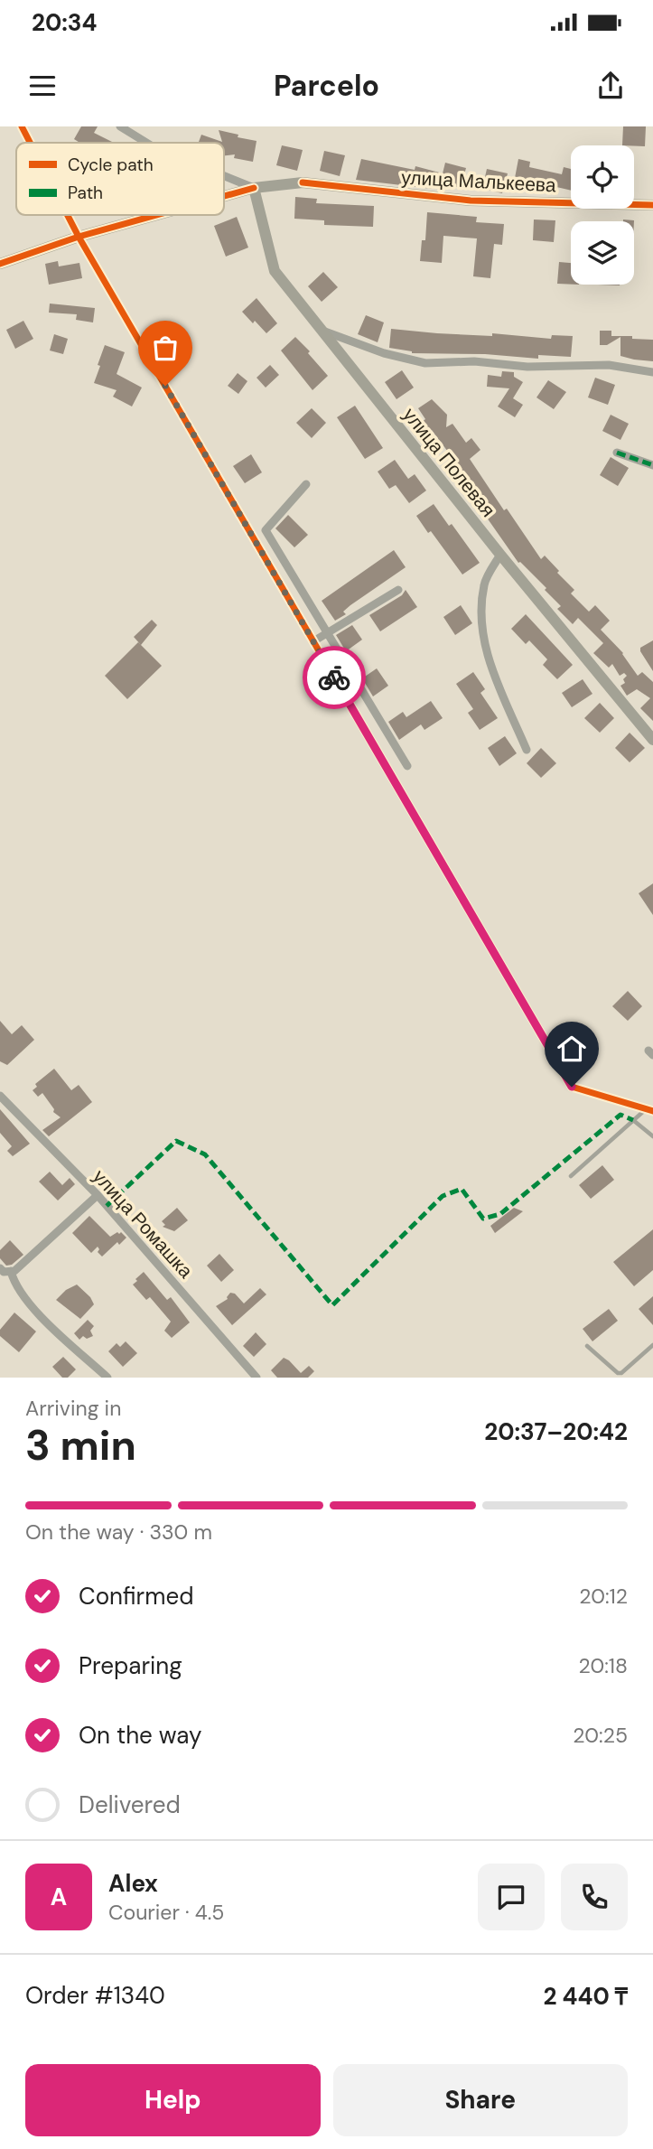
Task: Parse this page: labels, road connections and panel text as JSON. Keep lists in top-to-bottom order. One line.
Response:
{"streets":{"street":["улица Малькеева","улица Полевая","улица Ромашка"]},"crossings":[["улица Малькеева","улица Полевая"]],"legend":["Cycle path","Path"],"page":{"status":"20:34","header":"Parcelo","heading":["3 min","Arriving in","20:37–20:42"],"panel":["Alex","Courier · 4.5","Order #1340","2 440 ₸"],"bar":"On the way · 330 m","list":[["Confirmed","20:12"],["Preparing","20:18"],["On the way","20:25"],"Delivered"],"round":"A","buttons":["Help","Share"]}}
